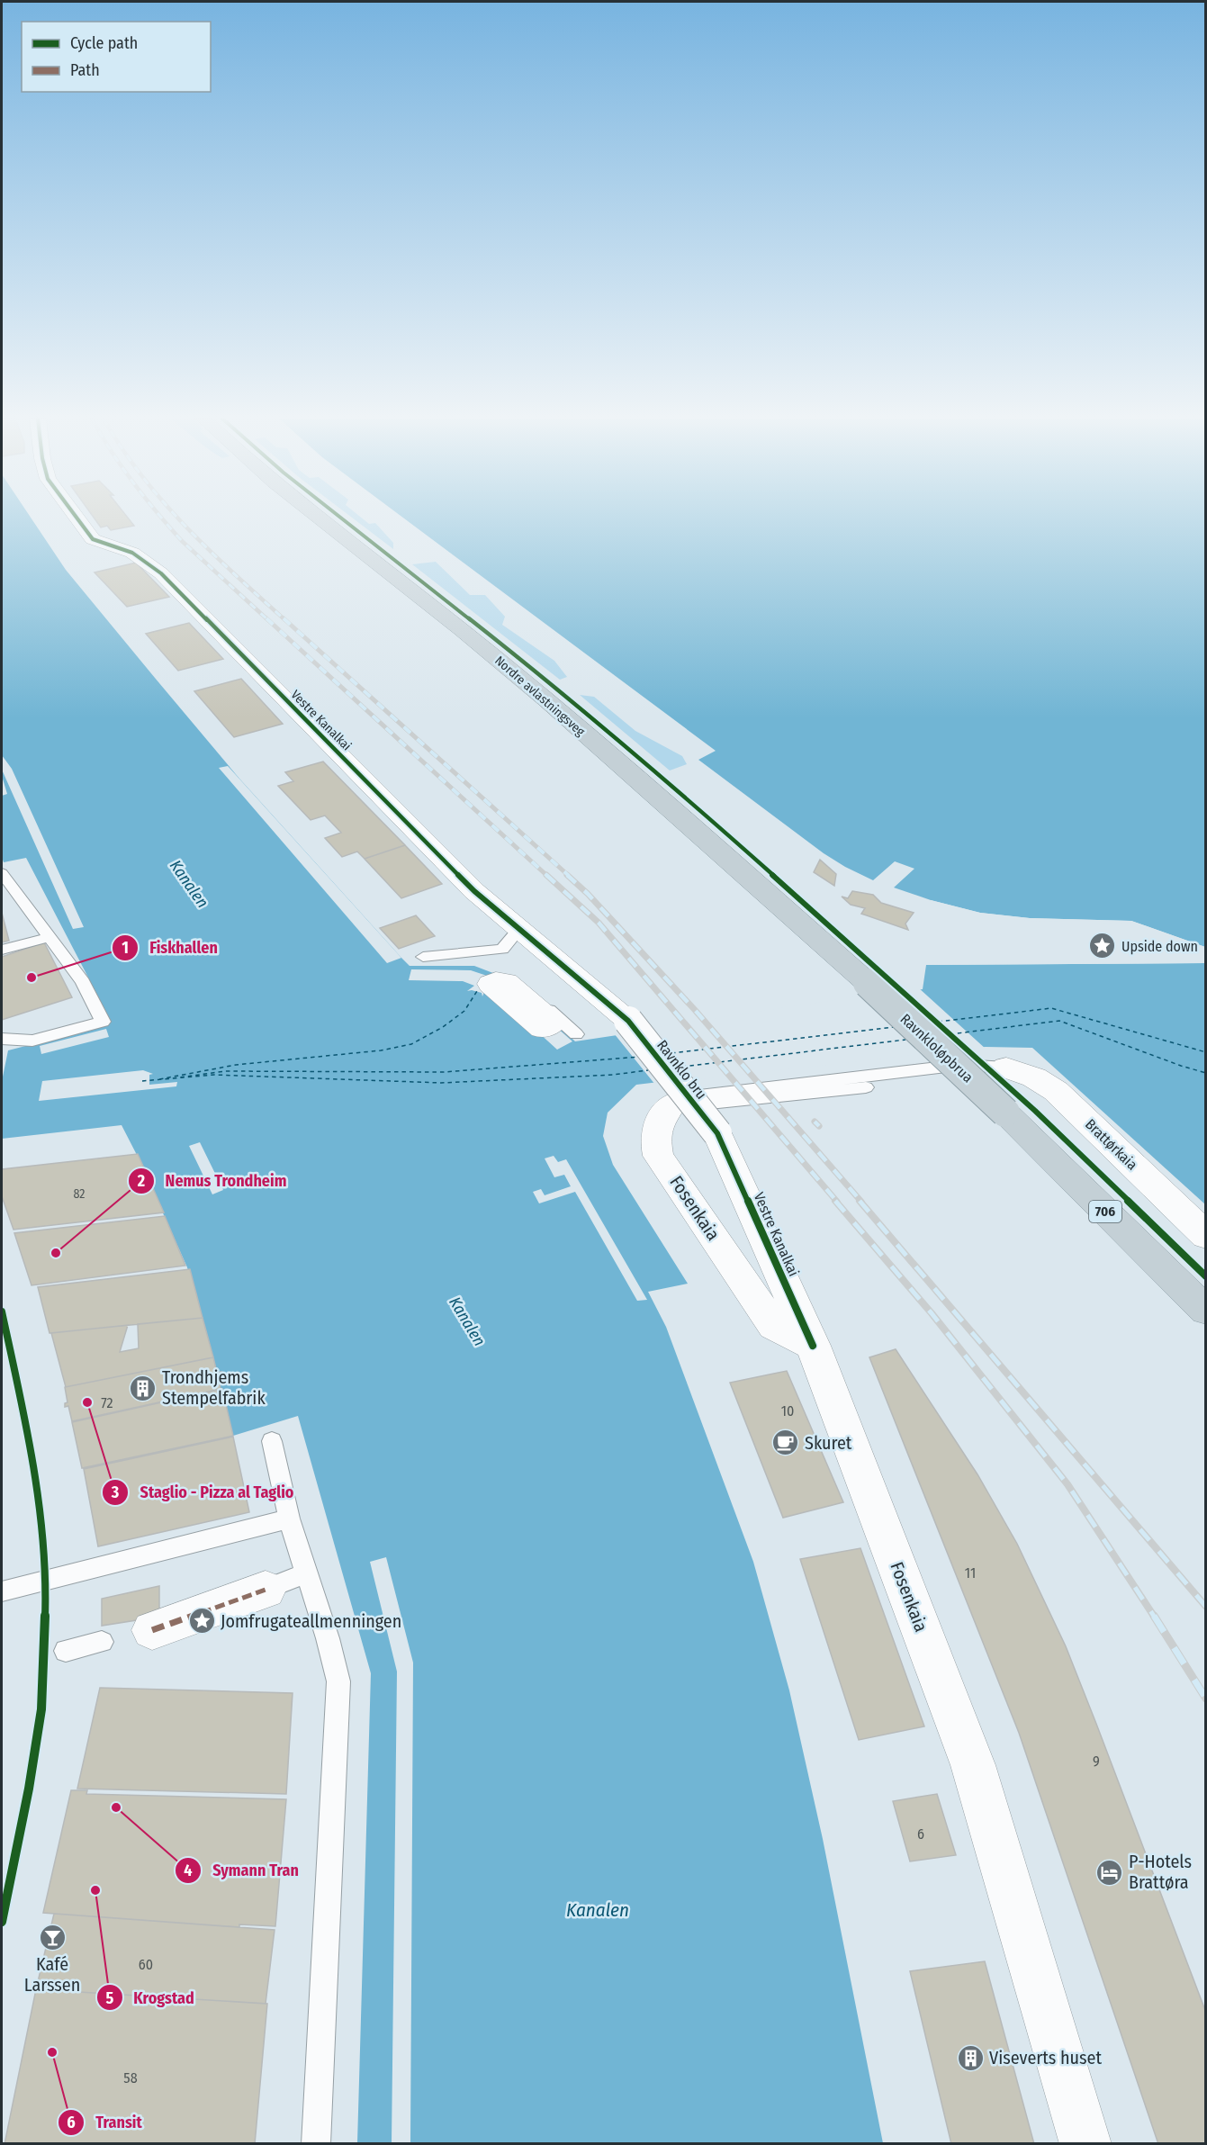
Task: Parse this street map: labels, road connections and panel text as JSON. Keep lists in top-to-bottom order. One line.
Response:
{"streets":{"highway":["Nordre avlastningsveg","Ravnkloløpbrua","706"],"street":["Vestre Kanalkai","Ravnklo bru","Brattørkaia","Fosenkaia"]},"crossings":[["Nordre avlastningsveg","Ravnkloløpbrua"],["Vestre Kanalkai","Ravnklo bru"],["Vestre Kanalkai","Fosenkaia"],["Brattørkaia","Fosenkaia"]],"water":["Kanalen"],"places":{"place":["Upside down","Jomfrugateallmenningen"],"other":["Fiskhallen","Nemus Trondheim","Staglio - Pizza al Taglio","Symann Tran","Krogstad","Transit"],"building":["Trondhjems Stempelfabrik","Viseverts huset"],"cafe":["Skuret"],"hotel":["P-Hotels Brattøra"],"bar":["Kafé Larssen"]},"house_numbers":["82","72","10","11","9","6","60","58"],"legend":["Cycle path","Path"]}
